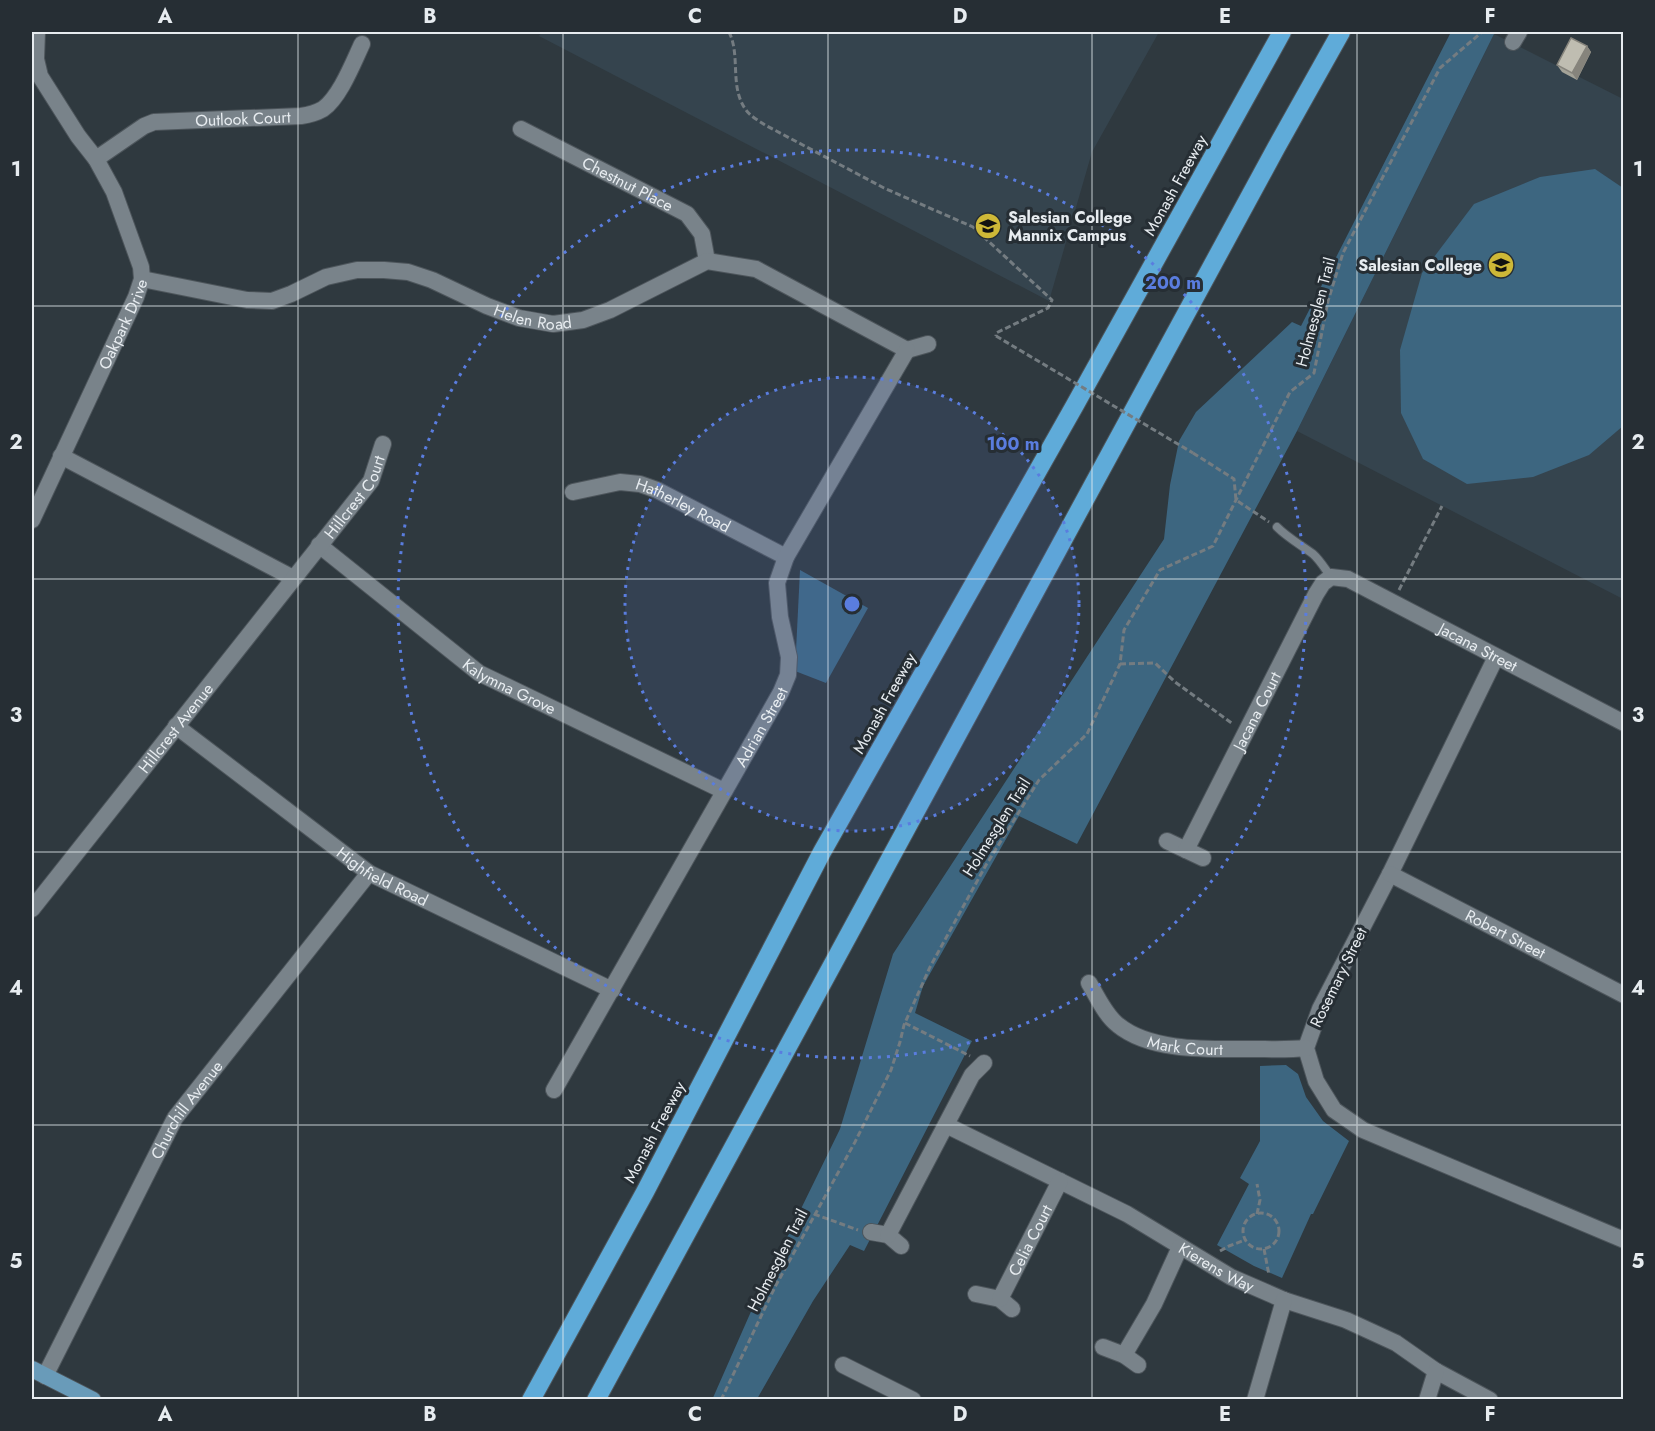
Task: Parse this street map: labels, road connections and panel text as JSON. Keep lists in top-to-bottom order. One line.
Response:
{"streets":{"highway":["Monash Freeway"],"street":["Outlook Court","Chestnut Place","Helen Road","Oakpark Drive","Hillcrest Court","Hatherley Road","Jacana Street","Kalymna Grove","Jacana Court","Adrian Street","Hillcrest Avenue","Highfield Road","Robert Street","Rosemary Street","Mark Court","Churchill Avenue","Celia Court","Kierens Way"],"path":["Holmesglen Trail"]},"crossings":[["Outlook Court","Oakpark Drive"],["Chestnut Place","Helen Road"],["Helen Road","Oakpark Drive"],["Hillcrest Court","Kalymna Grove"],["Hillcrest Court","Hillcrest Avenue"],["Hatherley Road","Adrian Street"],["Jacana Street","Jacana Court"],["Jacana Street","Rosemary Street"],["Kalymna Grove","Adrian Street"],["Kalymna Grove","Hillcrest Avenue"],["Adrian Street","Highfield Road"],["Hillcrest Avenue","Highfield Road"],["Highfield Road","Churchill Avenue"],["Robert Street","Rosemary Street"],["Rosemary Street","Mark Court"],["Celia Court","Kierens Way"]],"places":{"school or university":["Salesian College Mannix Campus","Salesian College"]},"grid":{"columns":["A","B","C","D","E","F"],"rows":["1","2","3","4","5"]},"rings":["200 m","100 m"]}
